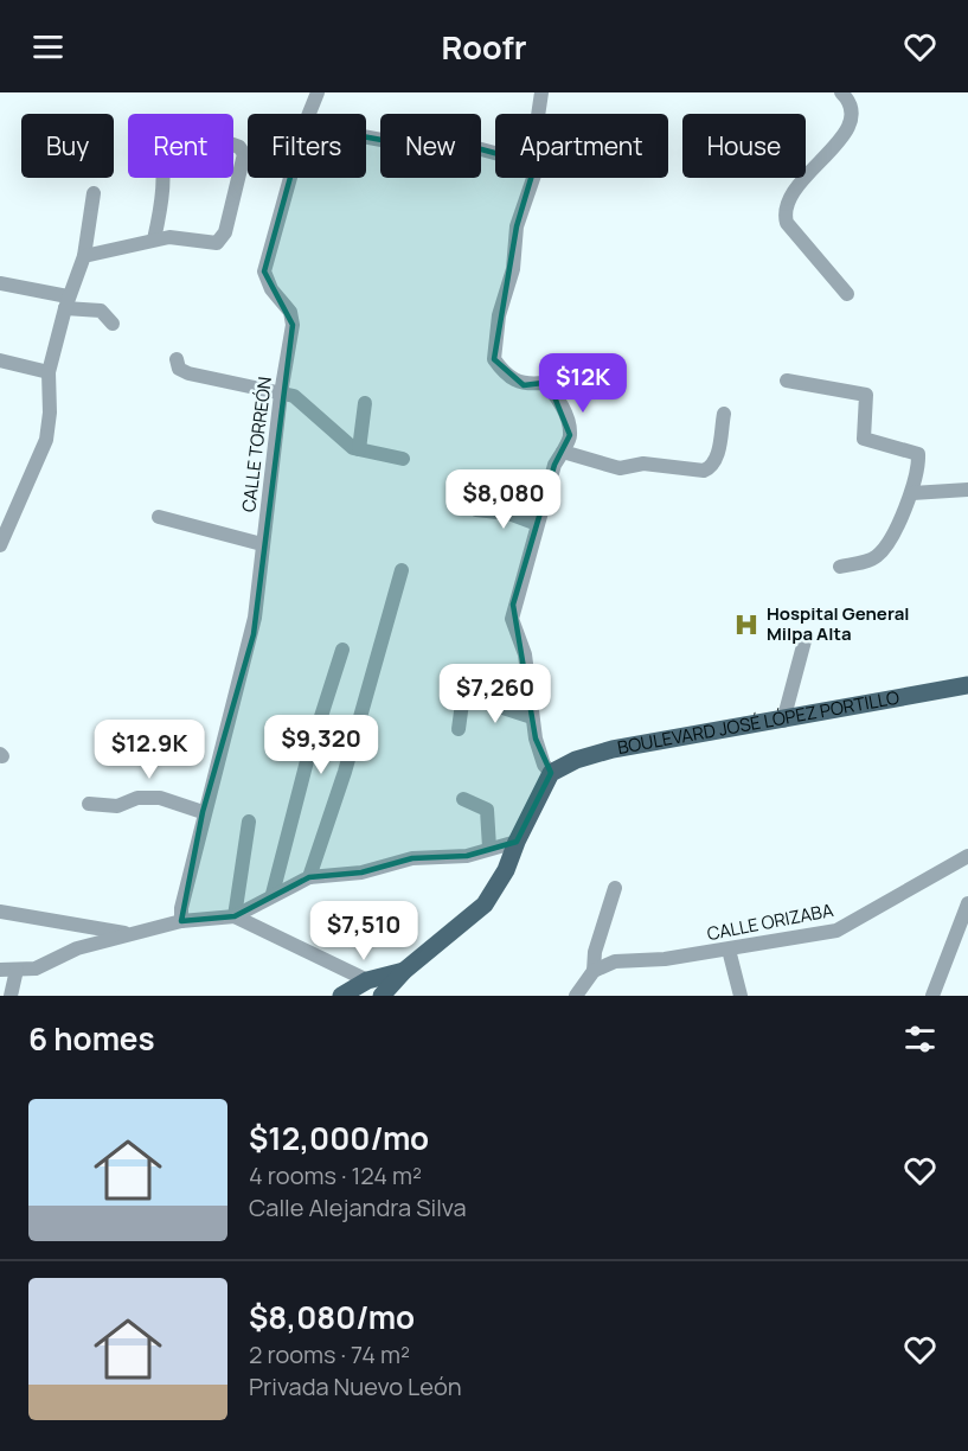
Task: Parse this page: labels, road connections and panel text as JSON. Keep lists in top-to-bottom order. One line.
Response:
{"streets":{"main road":["BOULEVARD JOSÉ LÓPEZ PORTILLO"],"street":["CALLE TORREÓN","CALLE ORIZABA"]},"places":{"hospital":["Hospital General Milpa Alta"]},"page":{"header":"Roofr","chip":["Buy","Rent","Filters","New","Apartment","House"],"price":["$12K","$8,080","$7,260","$9,320","$12.9K","$7,510"],"heading":"6 homes","list":[{"name":"$12,000/mo","note":"4 rooms · 124 m² · Calle Alejandra Silva"},{"name":"$8,080/mo","note":"2 rooms · 74 m² · Privada Nuevo León"}]}}
